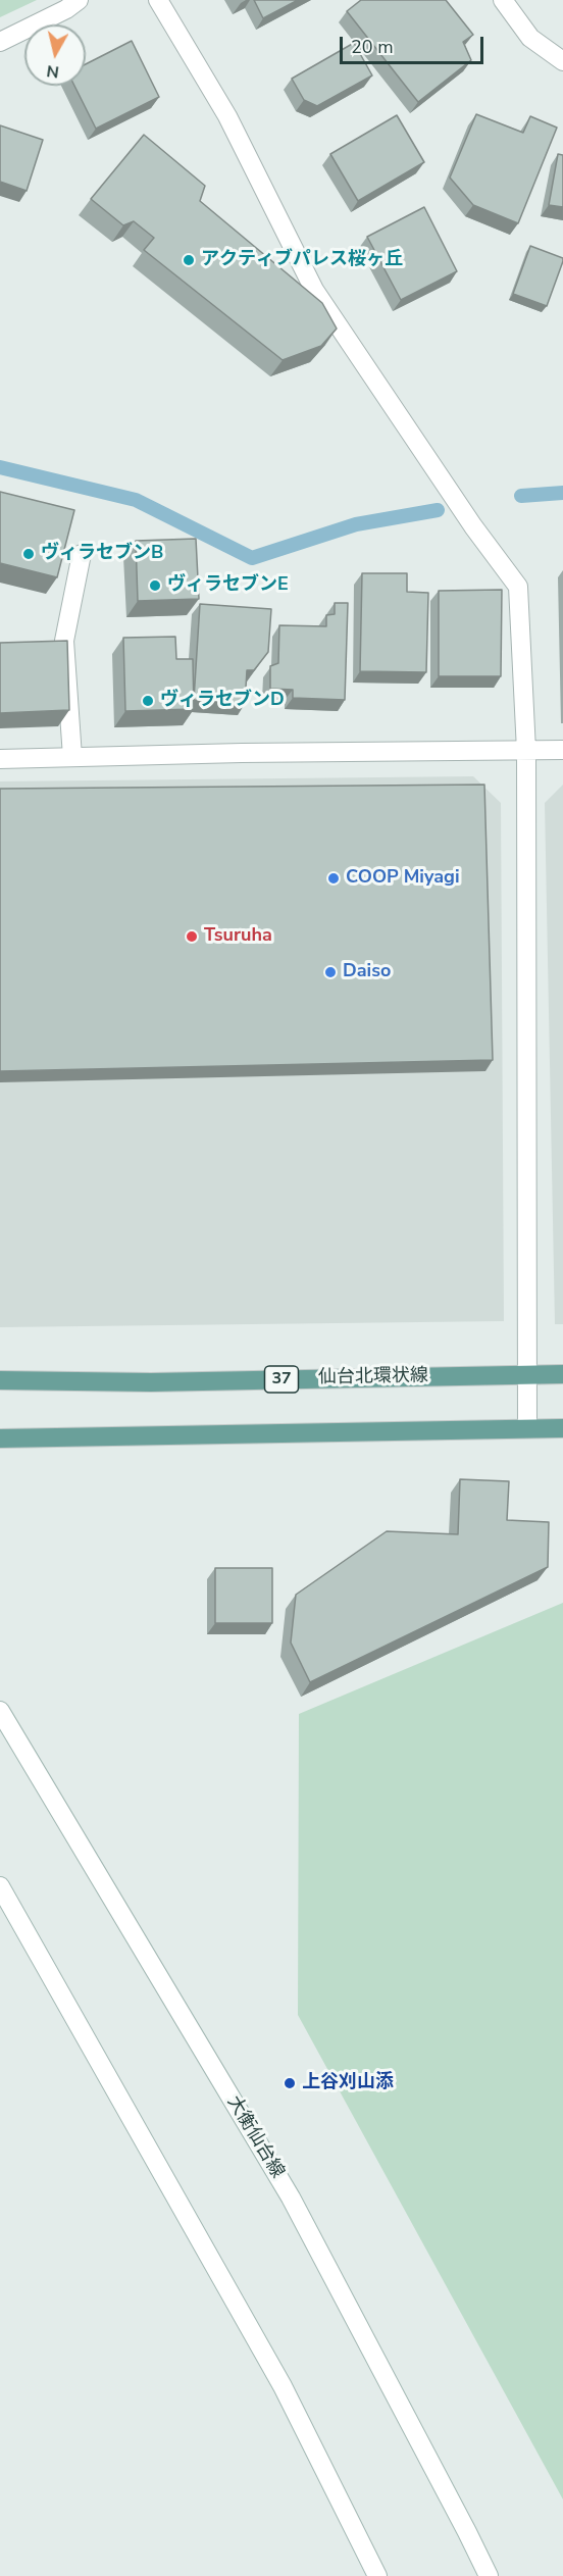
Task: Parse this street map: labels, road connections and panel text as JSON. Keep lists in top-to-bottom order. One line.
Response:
{"streets":{"main road":["仙台北環状線","37"],"street":["大衡仙台線"]},"places":["アクティブパレス桜ヶ丘","ヴィラセブンB","ヴィラセブンE","ヴィラセブンD","COOP Miyagi","Tsuruha","Daiso","上谷刈山添"],"scale_bar":"20 m","north":"bottom"}
